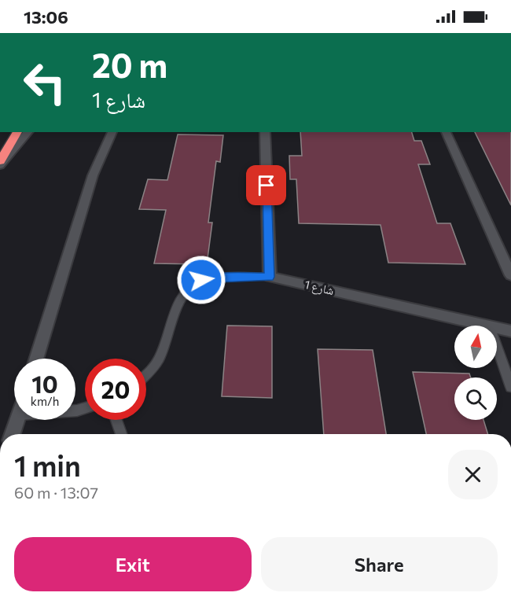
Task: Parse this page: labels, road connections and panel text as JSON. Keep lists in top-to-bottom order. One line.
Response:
{"streets":{"street":["شارع 1"]},"north":"top","page":{"status":"13:06","turn":["20 m","شارع 1"],"speed":"10 km/h","limit":"20","heading":["1 min","60 m · 13:07"],"buttons":["Exit","Share"]}}
